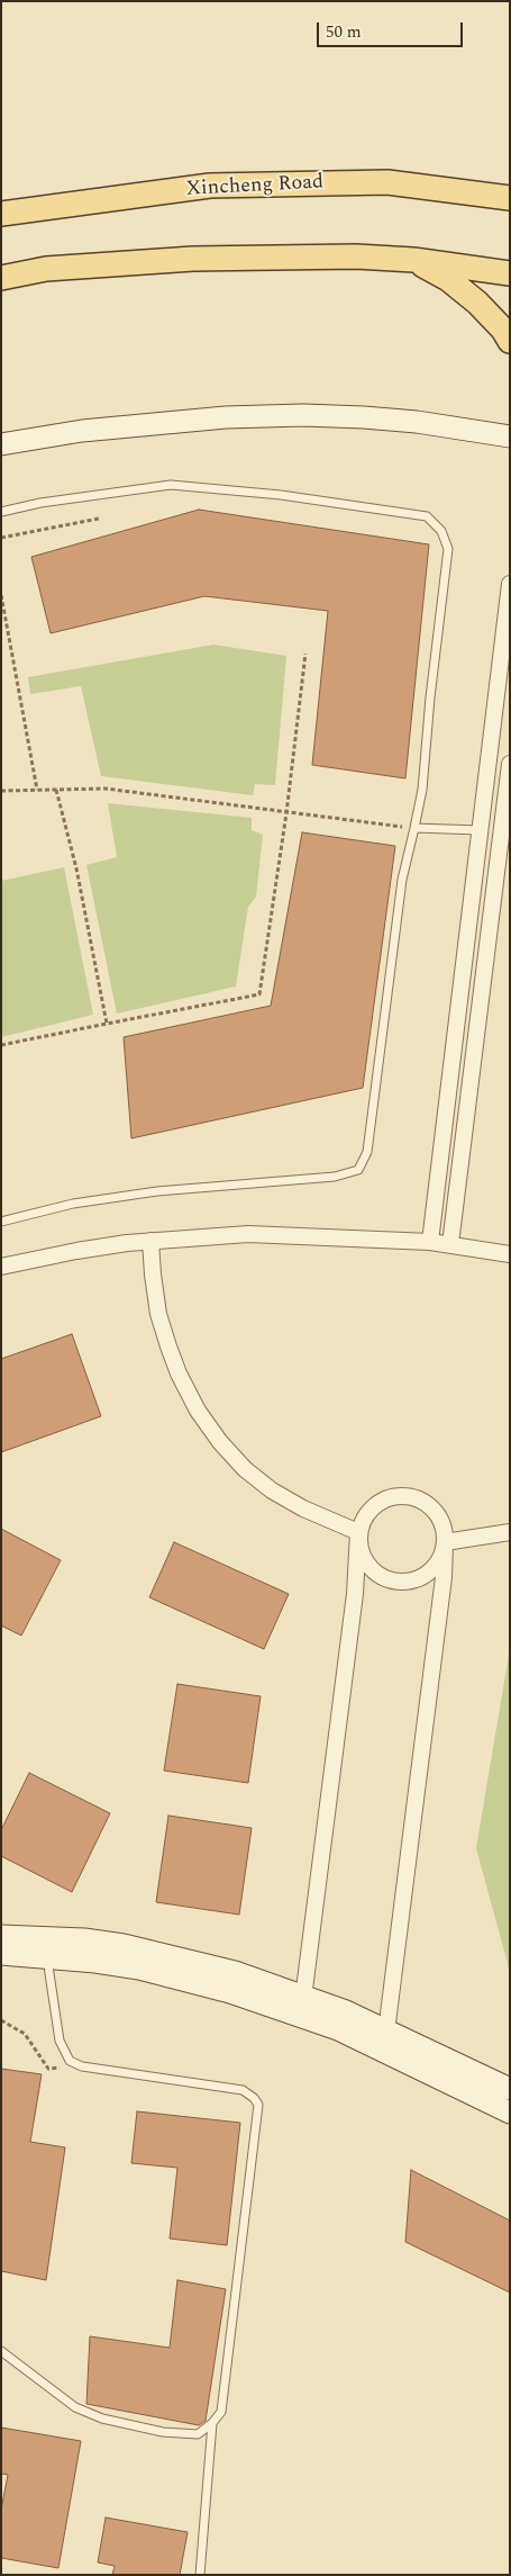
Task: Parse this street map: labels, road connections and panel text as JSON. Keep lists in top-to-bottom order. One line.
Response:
{"streets":{"main road":["Xincheng Road"]},"scale_bar":"50 m"}
